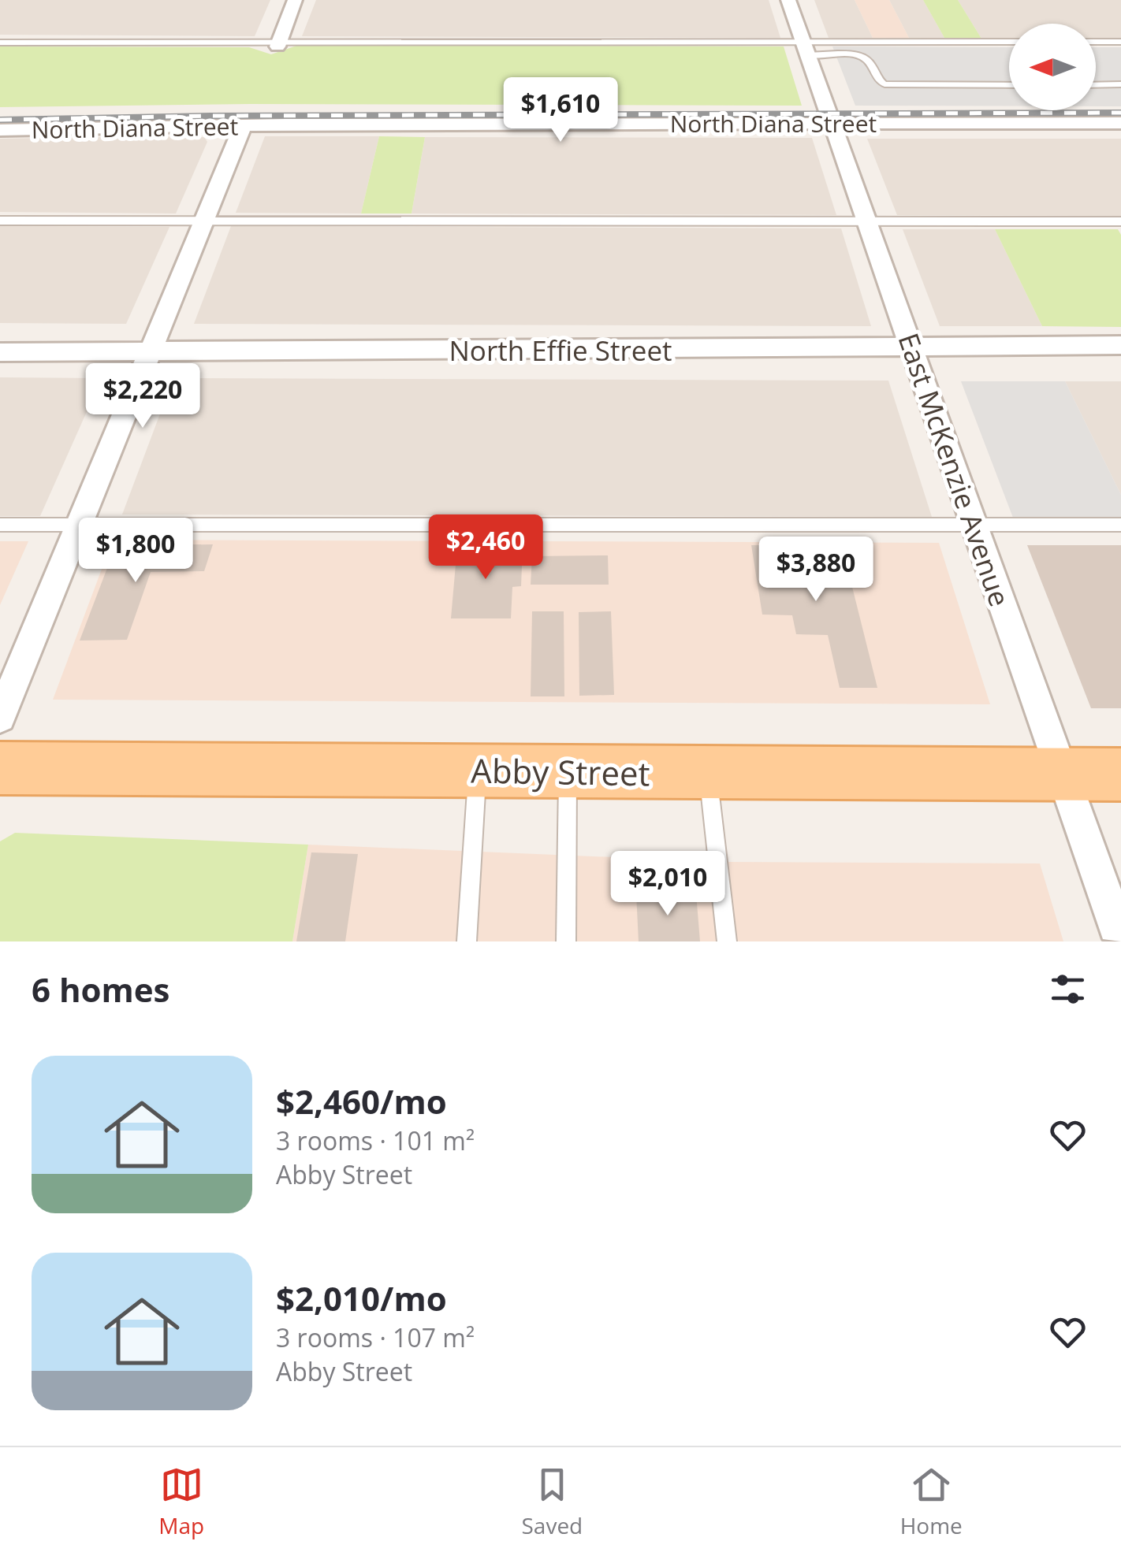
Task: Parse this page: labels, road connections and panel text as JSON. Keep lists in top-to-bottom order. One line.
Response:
{"streets":{"main road":["Abby Street"],"street":["North Diana Street","North Effie Street","East McKenzie Avenue"]},"crossings":[["North Diana Street","East McKenzie Avenue"],["North Effie Street","East McKenzie Avenue"],["East McKenzie Avenue","Abby Street"]],"north":"left","page":{"price":["$1,610","$2,220","$2,460","$1,800","$3,880","$2,010"],"heading":"6 homes","list":[{"name":"$2,460/mo","note":"3 rooms · 101 m² · Abby Street"},{"name":"$2,010/mo","note":"3 rooms · 107 m² · Abby Street"}],"tabs":["Map","Saved","Home"]}}
